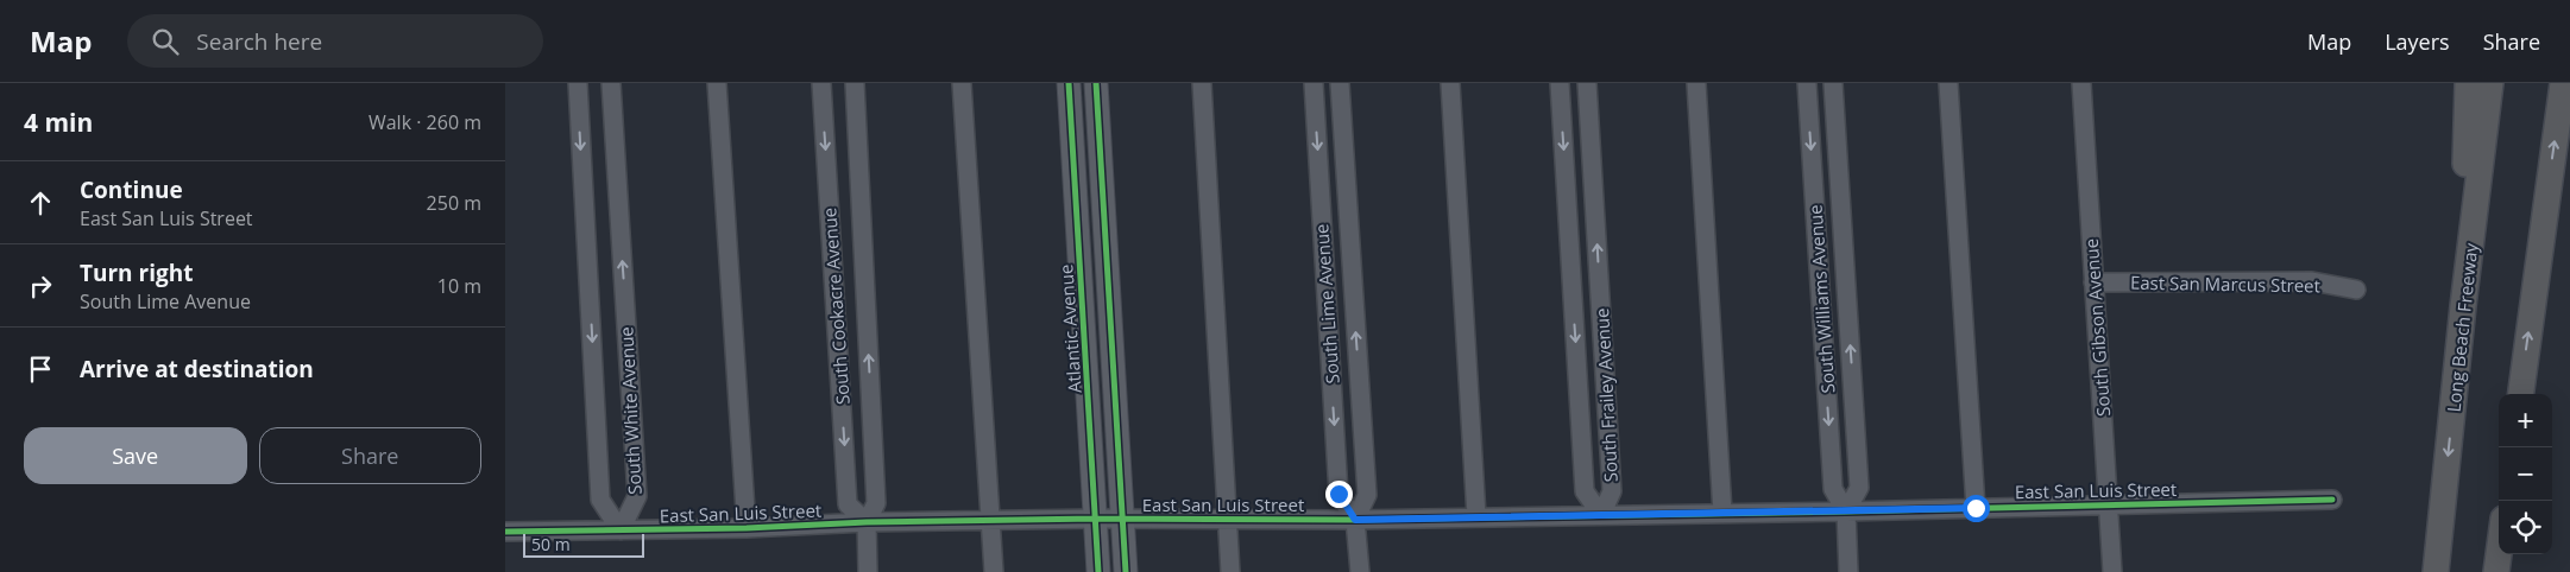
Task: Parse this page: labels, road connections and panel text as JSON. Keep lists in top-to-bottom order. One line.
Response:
{"streets":{"highway":["Long Beach Freeway"],"main road":["Atlantic Avenue"],"street":["East San Marcus Street","South Williams Avenue","South Lime Avenue","South Cookacre Avenue","South Gibson Avenue","South Frailey Avenue","South White Avenue","East San Luis Street"]},"crossings":[["East San Marcus Street","South Gibson Avenue"],["South Williams Avenue","East San Luis Street"],["South Lime Avenue","East San Luis Street"],["South Cookacre Avenue","East San Luis Street"],["South Gibson Avenue","East San Luis Street"],["Atlantic Avenue","East San Luis Street"],["South Frailey Avenue","East San Luis Street"],["South White Avenue","East San Luis Street"]],"scale_bar":"50 m","page":{"header":"Map","search":"Search here","nav":["Map","Layers","Share"],"heading":["4 min","Walk · 260 m"],"list":[["Continue","East San Luis Street","250 m"],["Turn right","South Lime Avenue","10 m"],"Arrive at destination"],"map_buttons":["+","−"],"buttons":["Save","Share"],"scale":"50 m"}}
